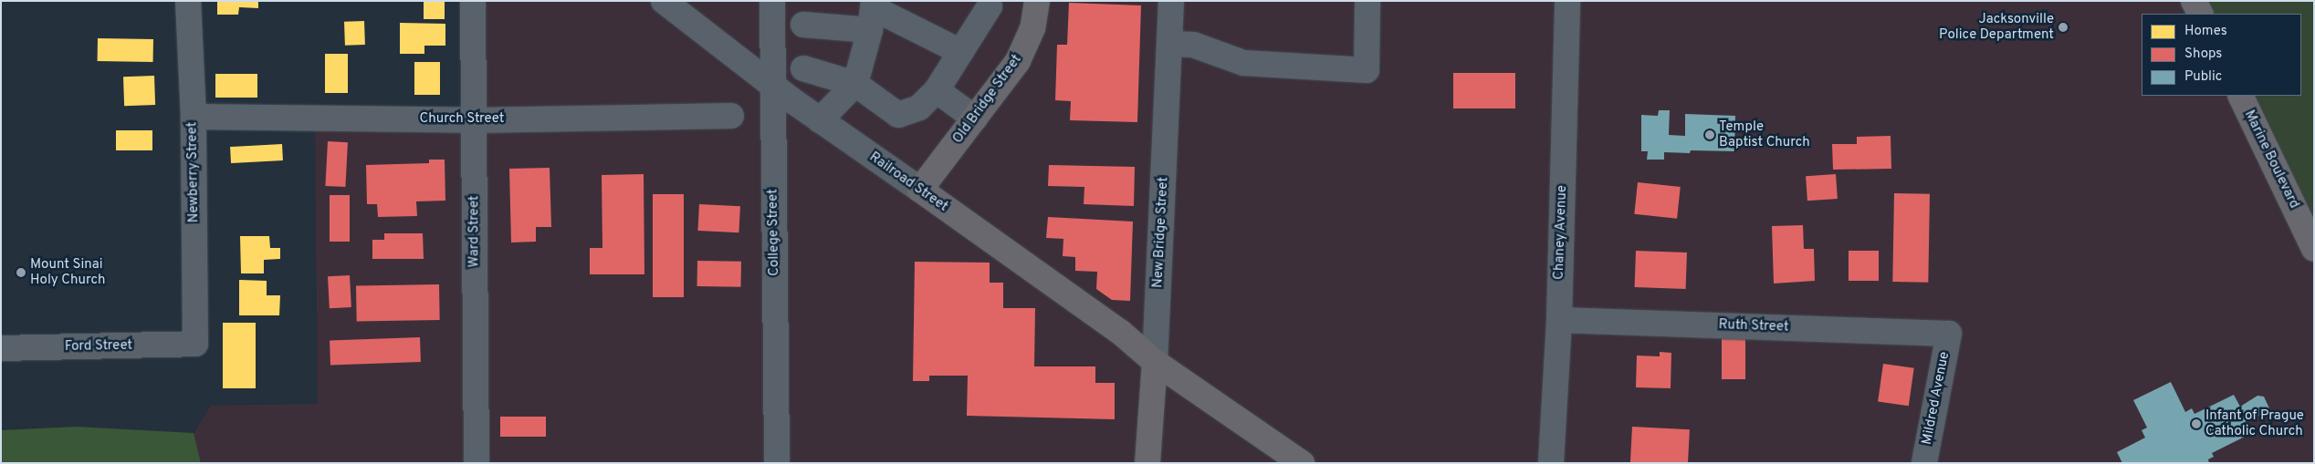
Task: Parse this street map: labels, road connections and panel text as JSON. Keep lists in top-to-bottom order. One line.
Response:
{"streets":{"main road":["Old Bridge Street","Marine Boulevard","Railroad Street","New Bridge Street"],"street":["Church Street","Newberry Street","Ward Street","College Street","Chaney Avenue","Ruth Street","Ford Street","Mildred Avenue"]},"crossings":[["Old Bridge Street","Railroad Street"],["Church Street","Newberry Street"],["Church Street","Ward Street"],["Newberry Street","Ford Street"],["Railroad Street","College Street"],["Railroad Street","New Bridge Street"],["Chaney Avenue","Ruth Street"],["Ruth Street","Mildred Avenue"]],"places":["Jacksonville Police Department","Temple Baptist Church","Mount Sinai Holy Church","Infant of Prague Catholic Church"],"legend":["Homes","Shops","Public"]}
